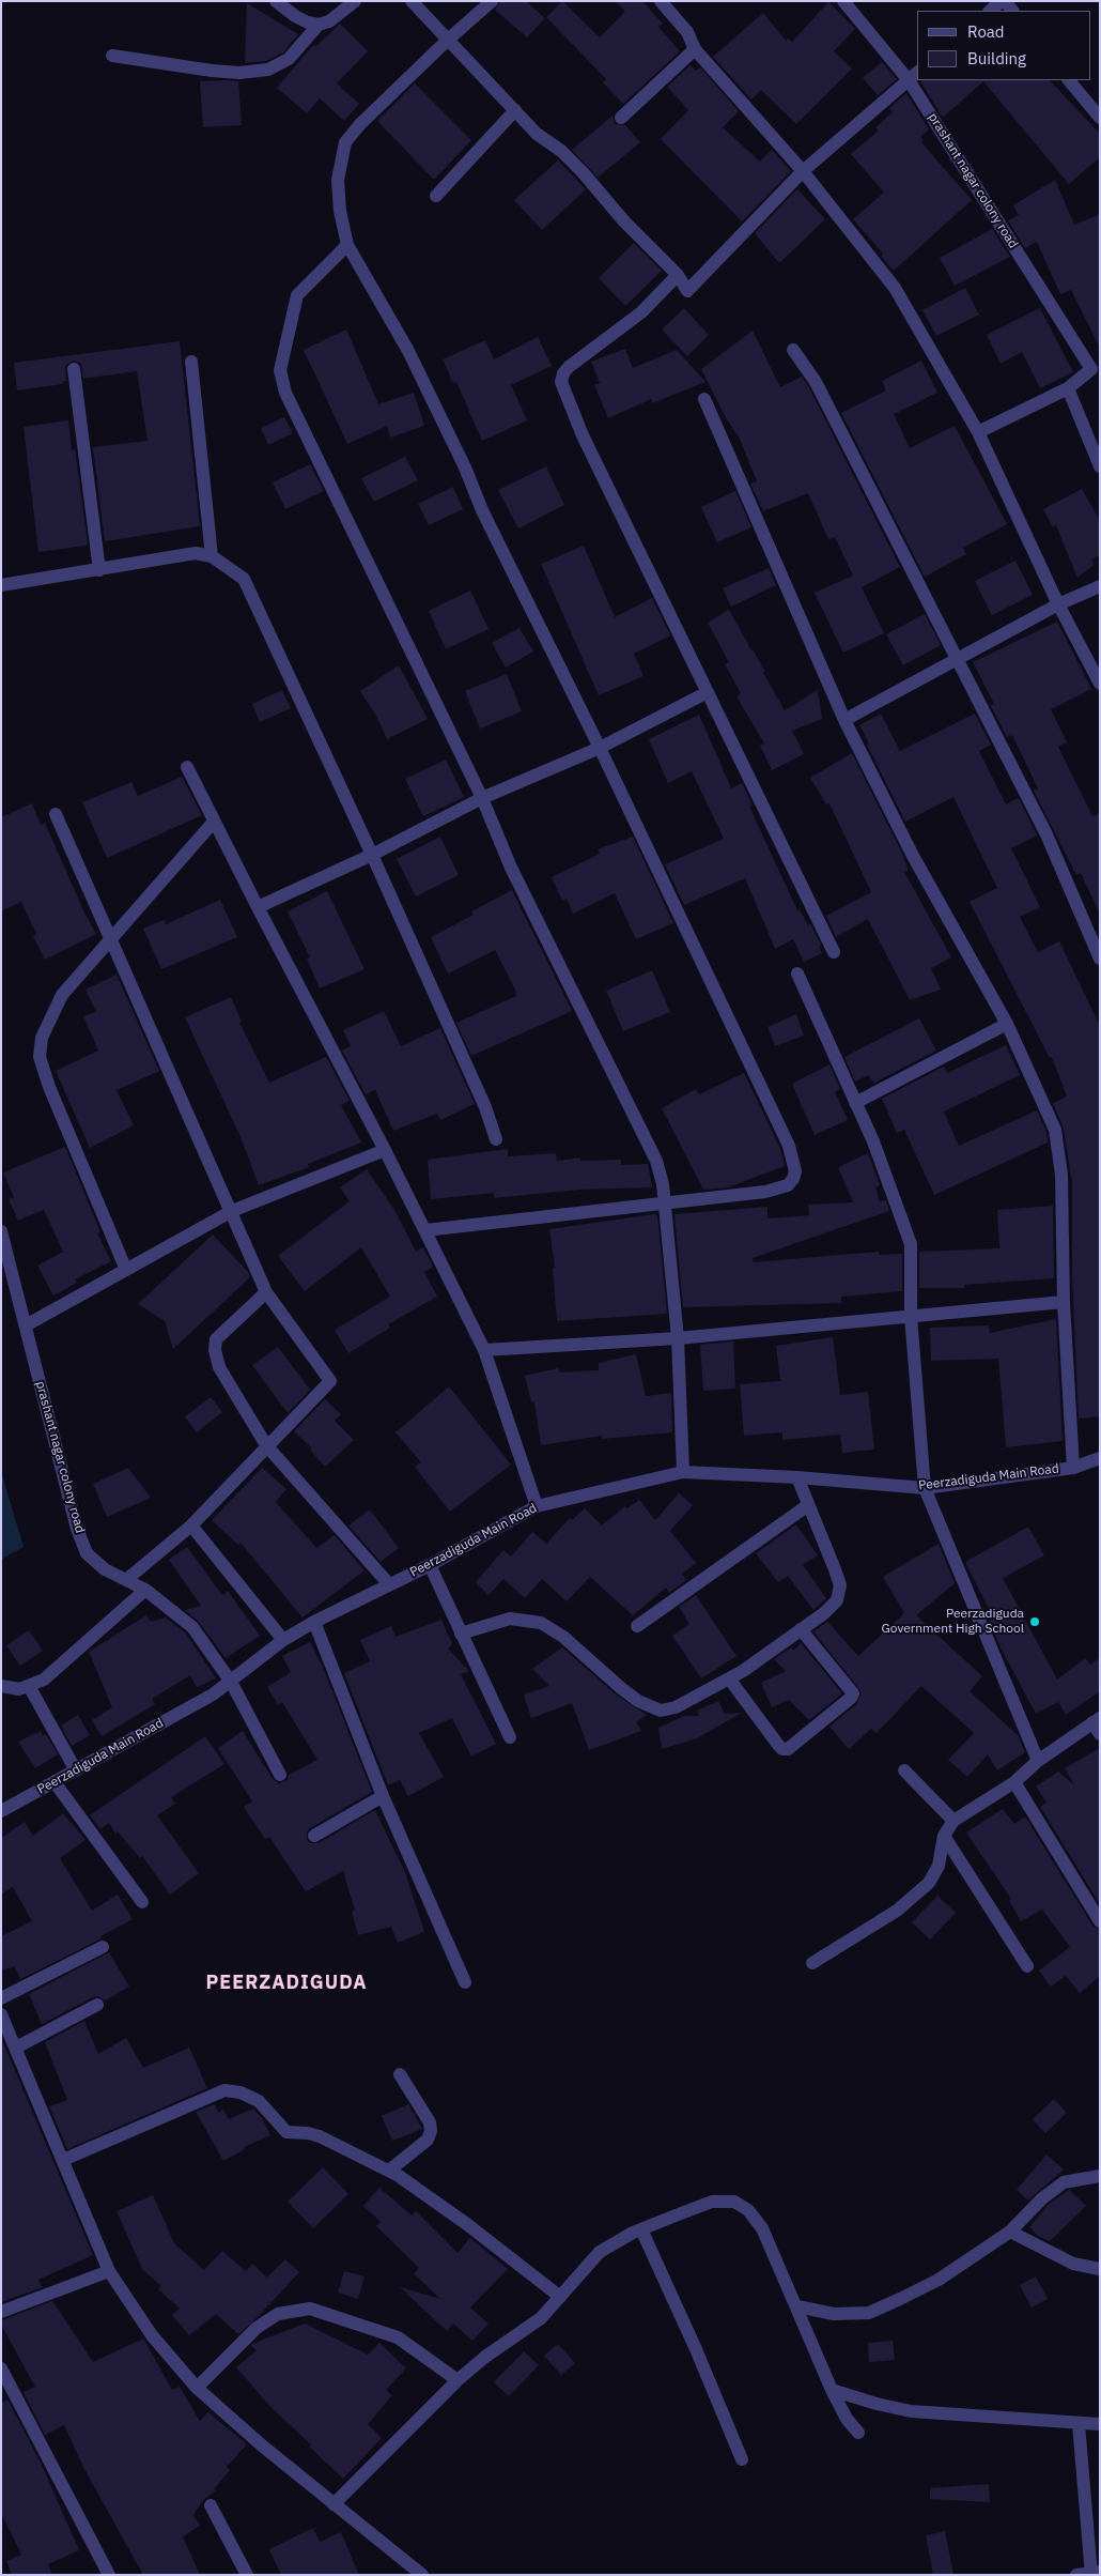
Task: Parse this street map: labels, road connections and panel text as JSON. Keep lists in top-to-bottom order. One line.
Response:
{"streets":{"street":["prashant nagar colony road","Peerzadiguda Main Road"]},"crossings":[["prashant nagar colony road","Peerzadiguda Main Road"]],"districts":["PEERZADIGUDA"],"places":["Peerzadiguda Government High School"],"legend":["Road","Building"]}
